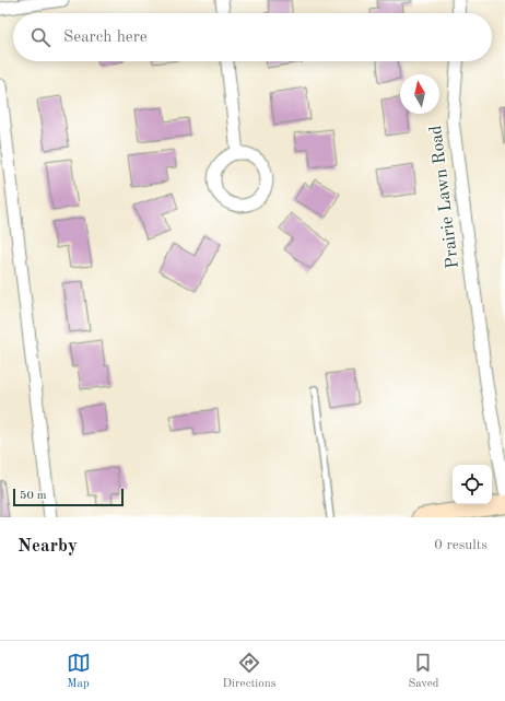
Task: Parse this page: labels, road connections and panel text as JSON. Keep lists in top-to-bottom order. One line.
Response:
{"streets":{"street":["Prairie Lawn Road"]},"scale_bar":"50 m","north":"top","page":{"search":"Search here","scale":"50 m","heading":["Nearby","0 results"],"nav":["Map","Directions","Saved"]}}
